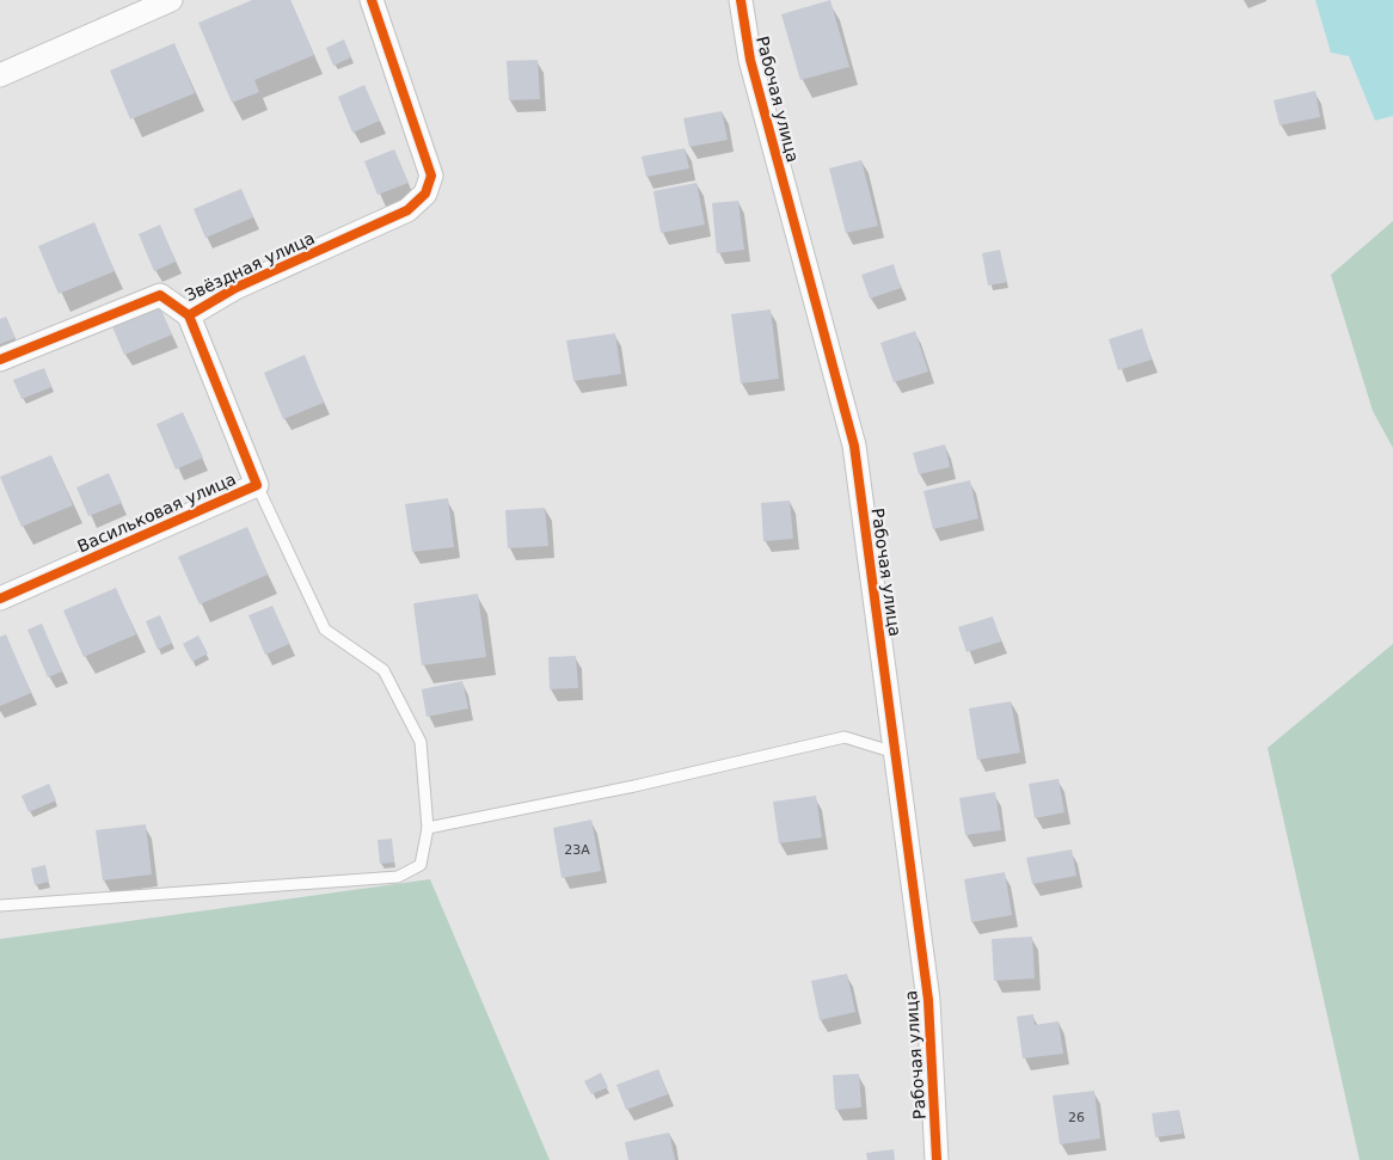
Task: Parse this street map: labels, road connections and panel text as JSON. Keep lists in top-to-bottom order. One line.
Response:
{"streets":{"street":["Рабочая улица","Звёздная улица","Васильковая улица"]},"crossings":[["Звёздная улица","Васильковая улица"]],"house_numbers":["23А","26"]}
